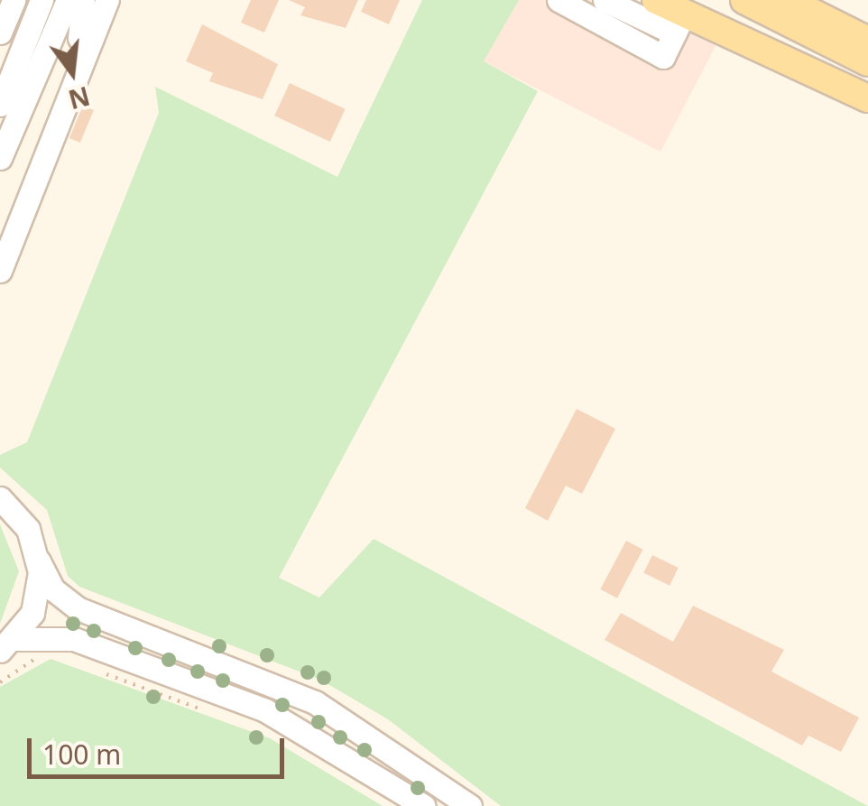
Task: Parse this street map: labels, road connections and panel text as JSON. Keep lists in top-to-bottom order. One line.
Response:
{"scale_bar":"100 m","north":"bottom"}
